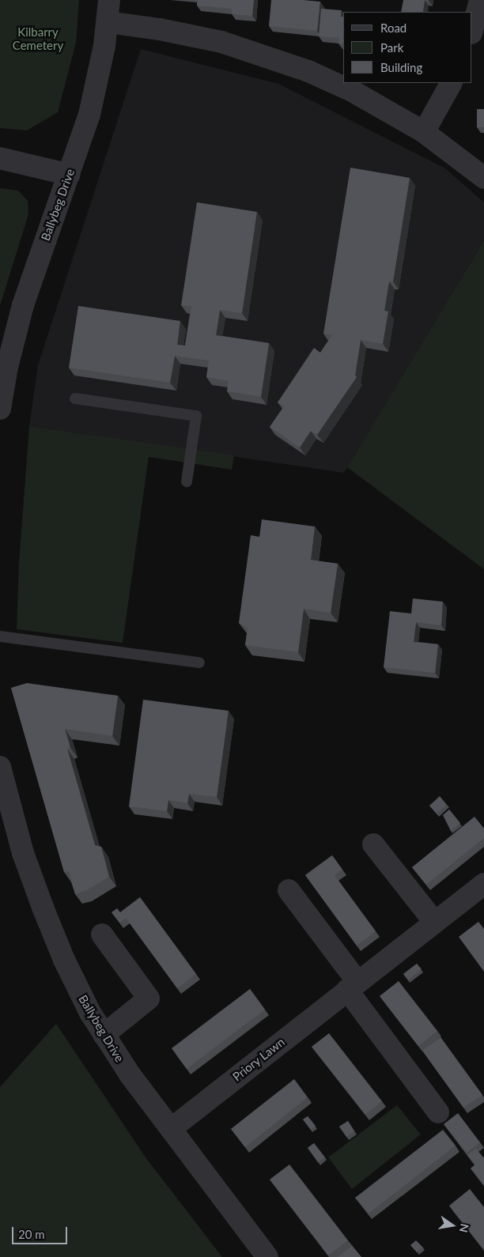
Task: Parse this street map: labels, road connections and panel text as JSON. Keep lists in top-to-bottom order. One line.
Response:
{"streets":{"street":["Ballybeg Drive","Priory Lawn"]},"crossings":[["Ballybeg Drive","Priory Lawn"]],"parks":["Kilbarry Cemetery"],"legend":["Road","Park","Building"],"scale_bar":"20 m","north":"right"}
